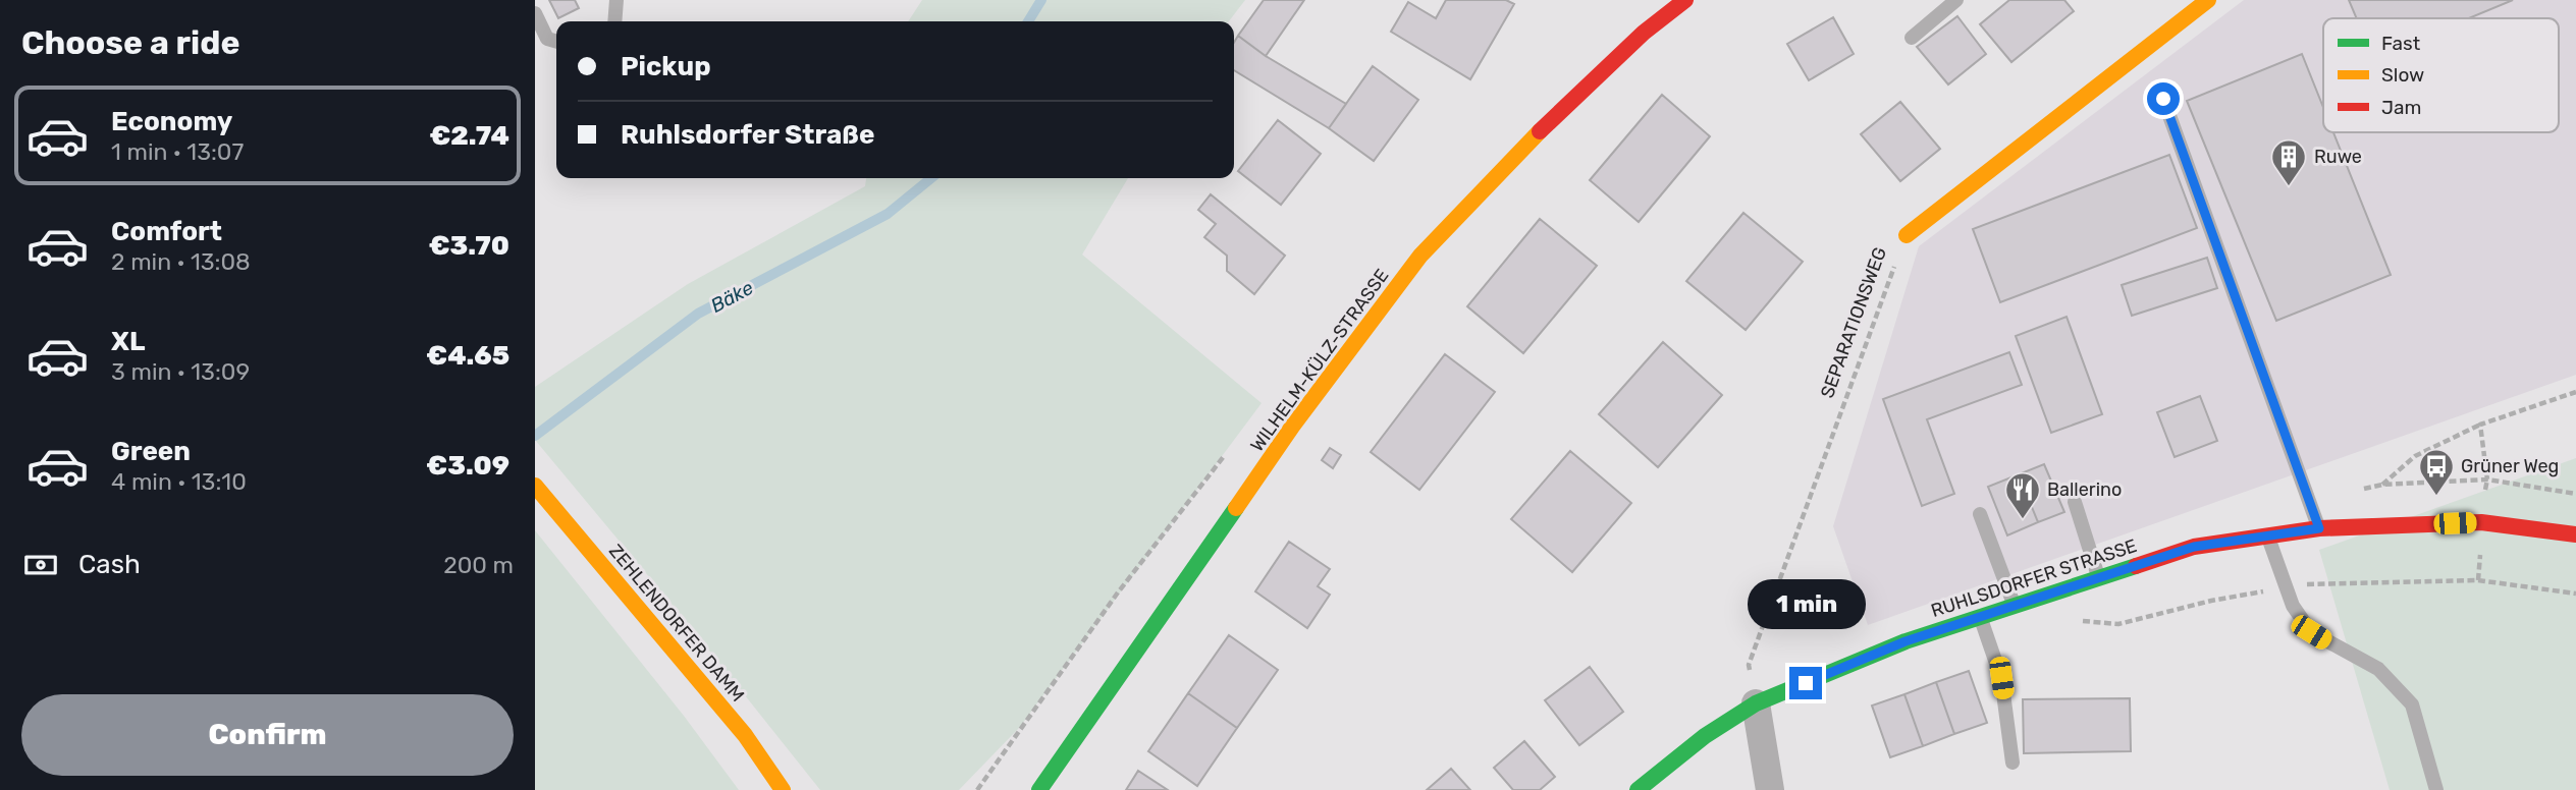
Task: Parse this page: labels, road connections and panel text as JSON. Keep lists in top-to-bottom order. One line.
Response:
{"streets":{"main road":["SEPARATIONSWEG","WILHELM-KÜLZ-STRASSE","RUHLSDORFER STRASSE","ZEHLENDORFER DAMM"]},"crossings":[["SEPARATIONSWEG","RUHLSDORFER STRASSE"]],"water":["Bäke"],"places":{"building":["Ruwe"],"bus stop":["Grüner Weg"],"restaurant":["Ballerino"]},"legend":["Fast","Slow","Jam"],"page":{"heading":"Choose a ride","banner":["Pickup","Ruhlsdorfer Straße"],"list":[{"name":"Economy","note":"1 min · 13:07","value":"€2.74"},{"name":"Comfort","note":"2 min · 13:08","value":"€3.70"},{"name":"XL","note":"3 min · 13:09","value":"€4.65"},{"name":"Green","note":"4 min · 13:10","value":"€3.09"}],"pay":["Cash","200 m"],"bubble":"1 min","buttons":"Confirm"}}
